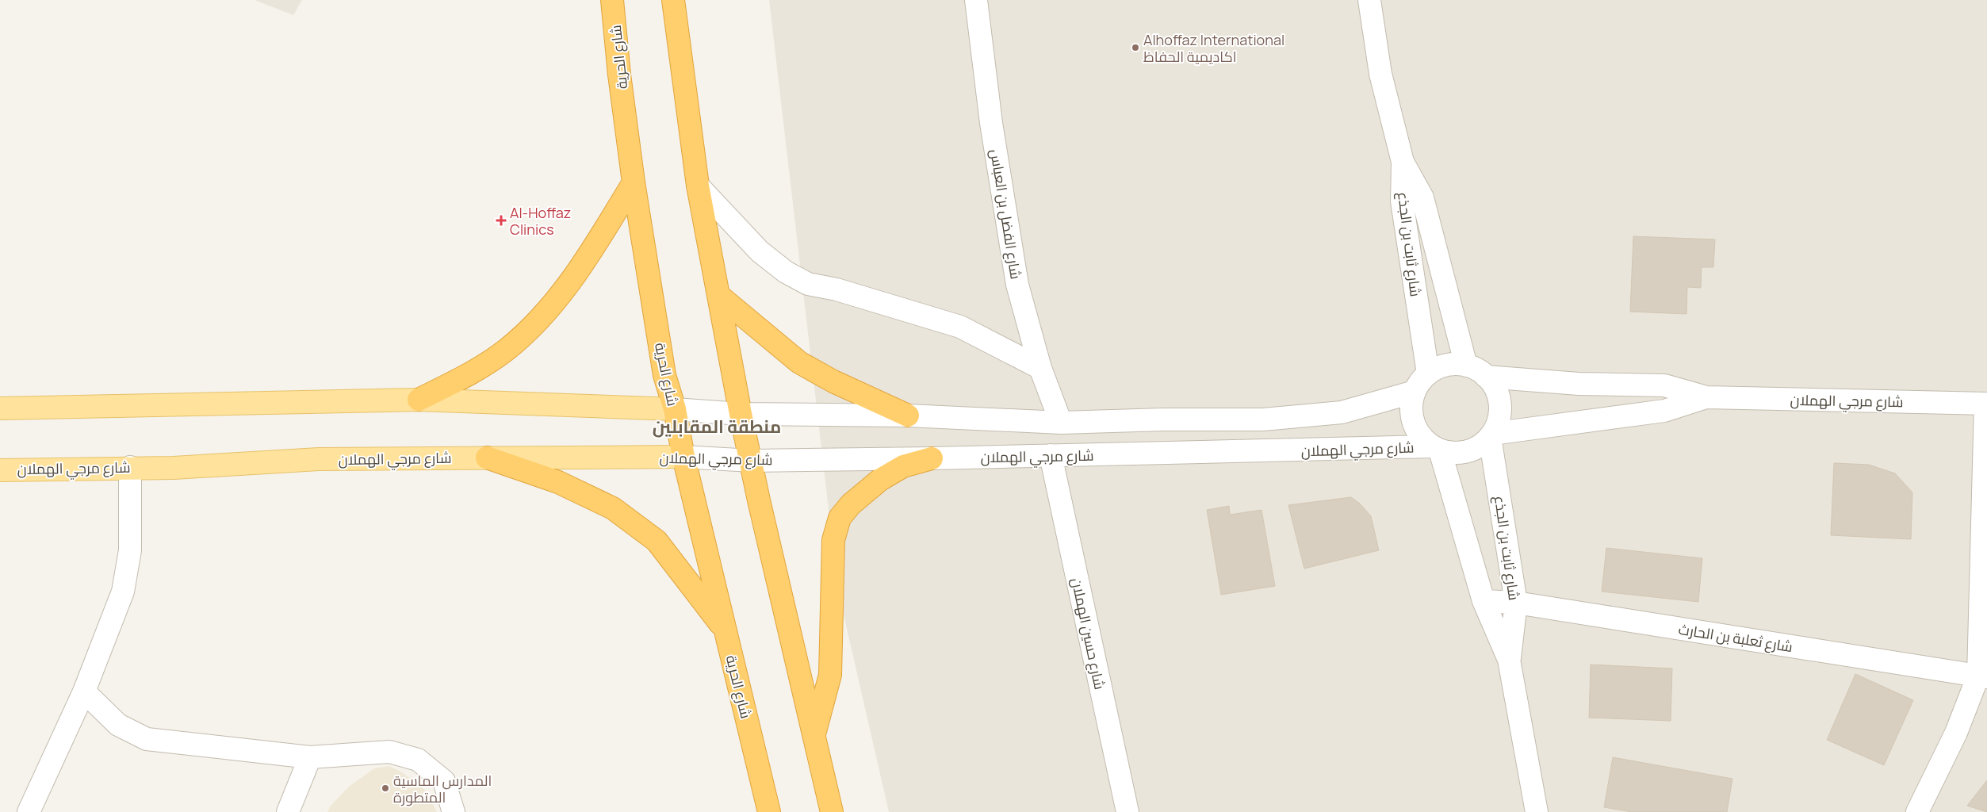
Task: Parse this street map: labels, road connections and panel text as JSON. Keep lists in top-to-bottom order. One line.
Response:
{"streets":{"highway":["شارع الحرية"],"main road":["شارع مرجي الهملان"],"street":["شارع الفضل بن العباس","شارع ثابت بن الجذع","شارع حسين الهملان","شارع ثعلبة بن الحارث"]},"crossings":[["شارع الحرية","شارع مرجي الهملان"],["شارع ثابت بن الجذع","شارع مرجي الهملان"],["شارع ثابت بن الجذع","شارع ثعلبة بن الحارث"],["شارع مرجي الهملان","شارع حسين الهملان"]],"districts":["منطقة المقابلين"],"places":{"other":["Alhoffaz International اكاديمية الحفاظ","المدارس الماسية المتطورة"],"health":["Al-Hoffaz Clinics"]}}
